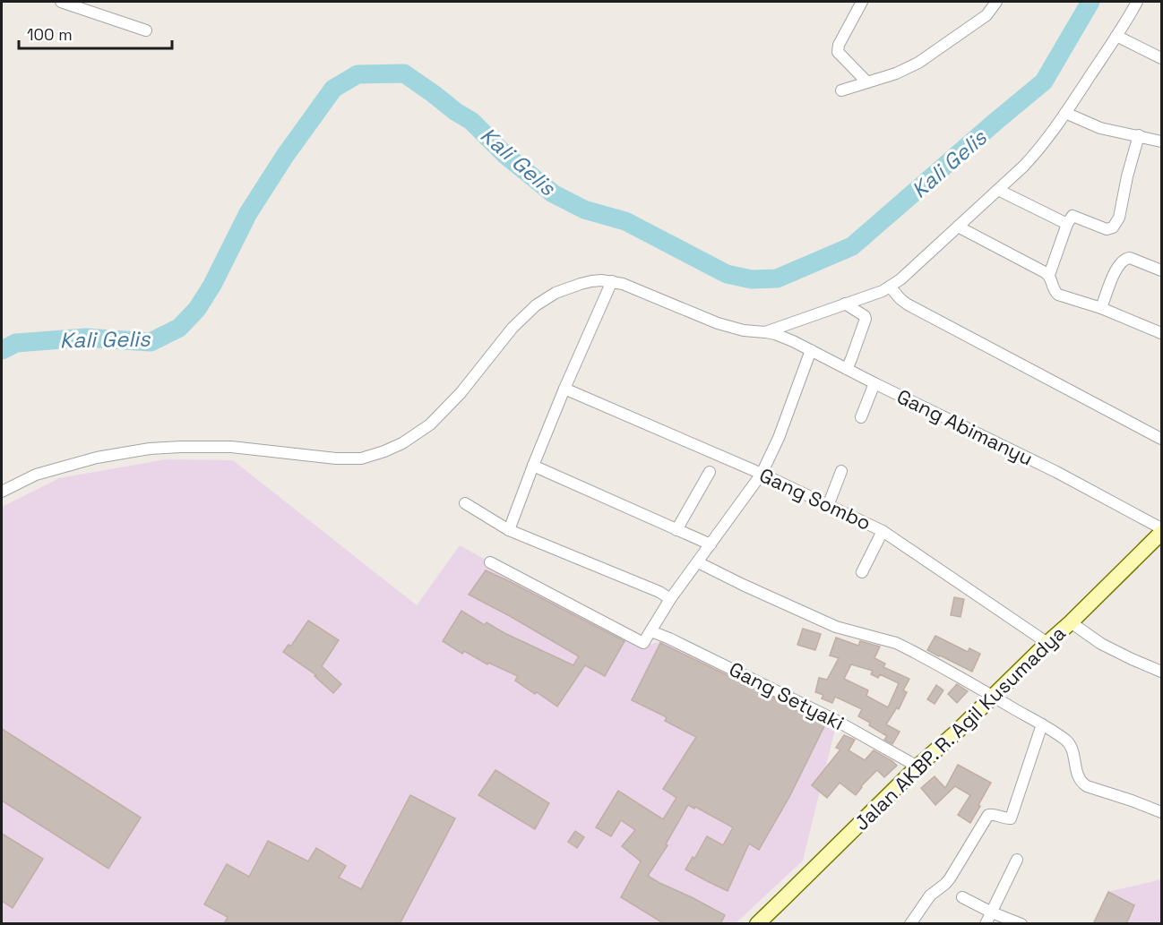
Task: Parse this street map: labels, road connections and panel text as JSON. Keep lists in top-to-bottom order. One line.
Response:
{"streets":{"main road":["Jalan AKBP. R. Agil Kusumadya"],"street":["Gang Abimanyu","Gang Sombo","Gang Setyaki"]},"crossings":[["Gang Sombo","Jalan AKBP. R. Agil Kusumadya"],["Gang Setyaki","Jalan AKBP. R. Agil Kusumadya"]],"water":["Kali Gelis"],"scale_bar":"100 m"}
